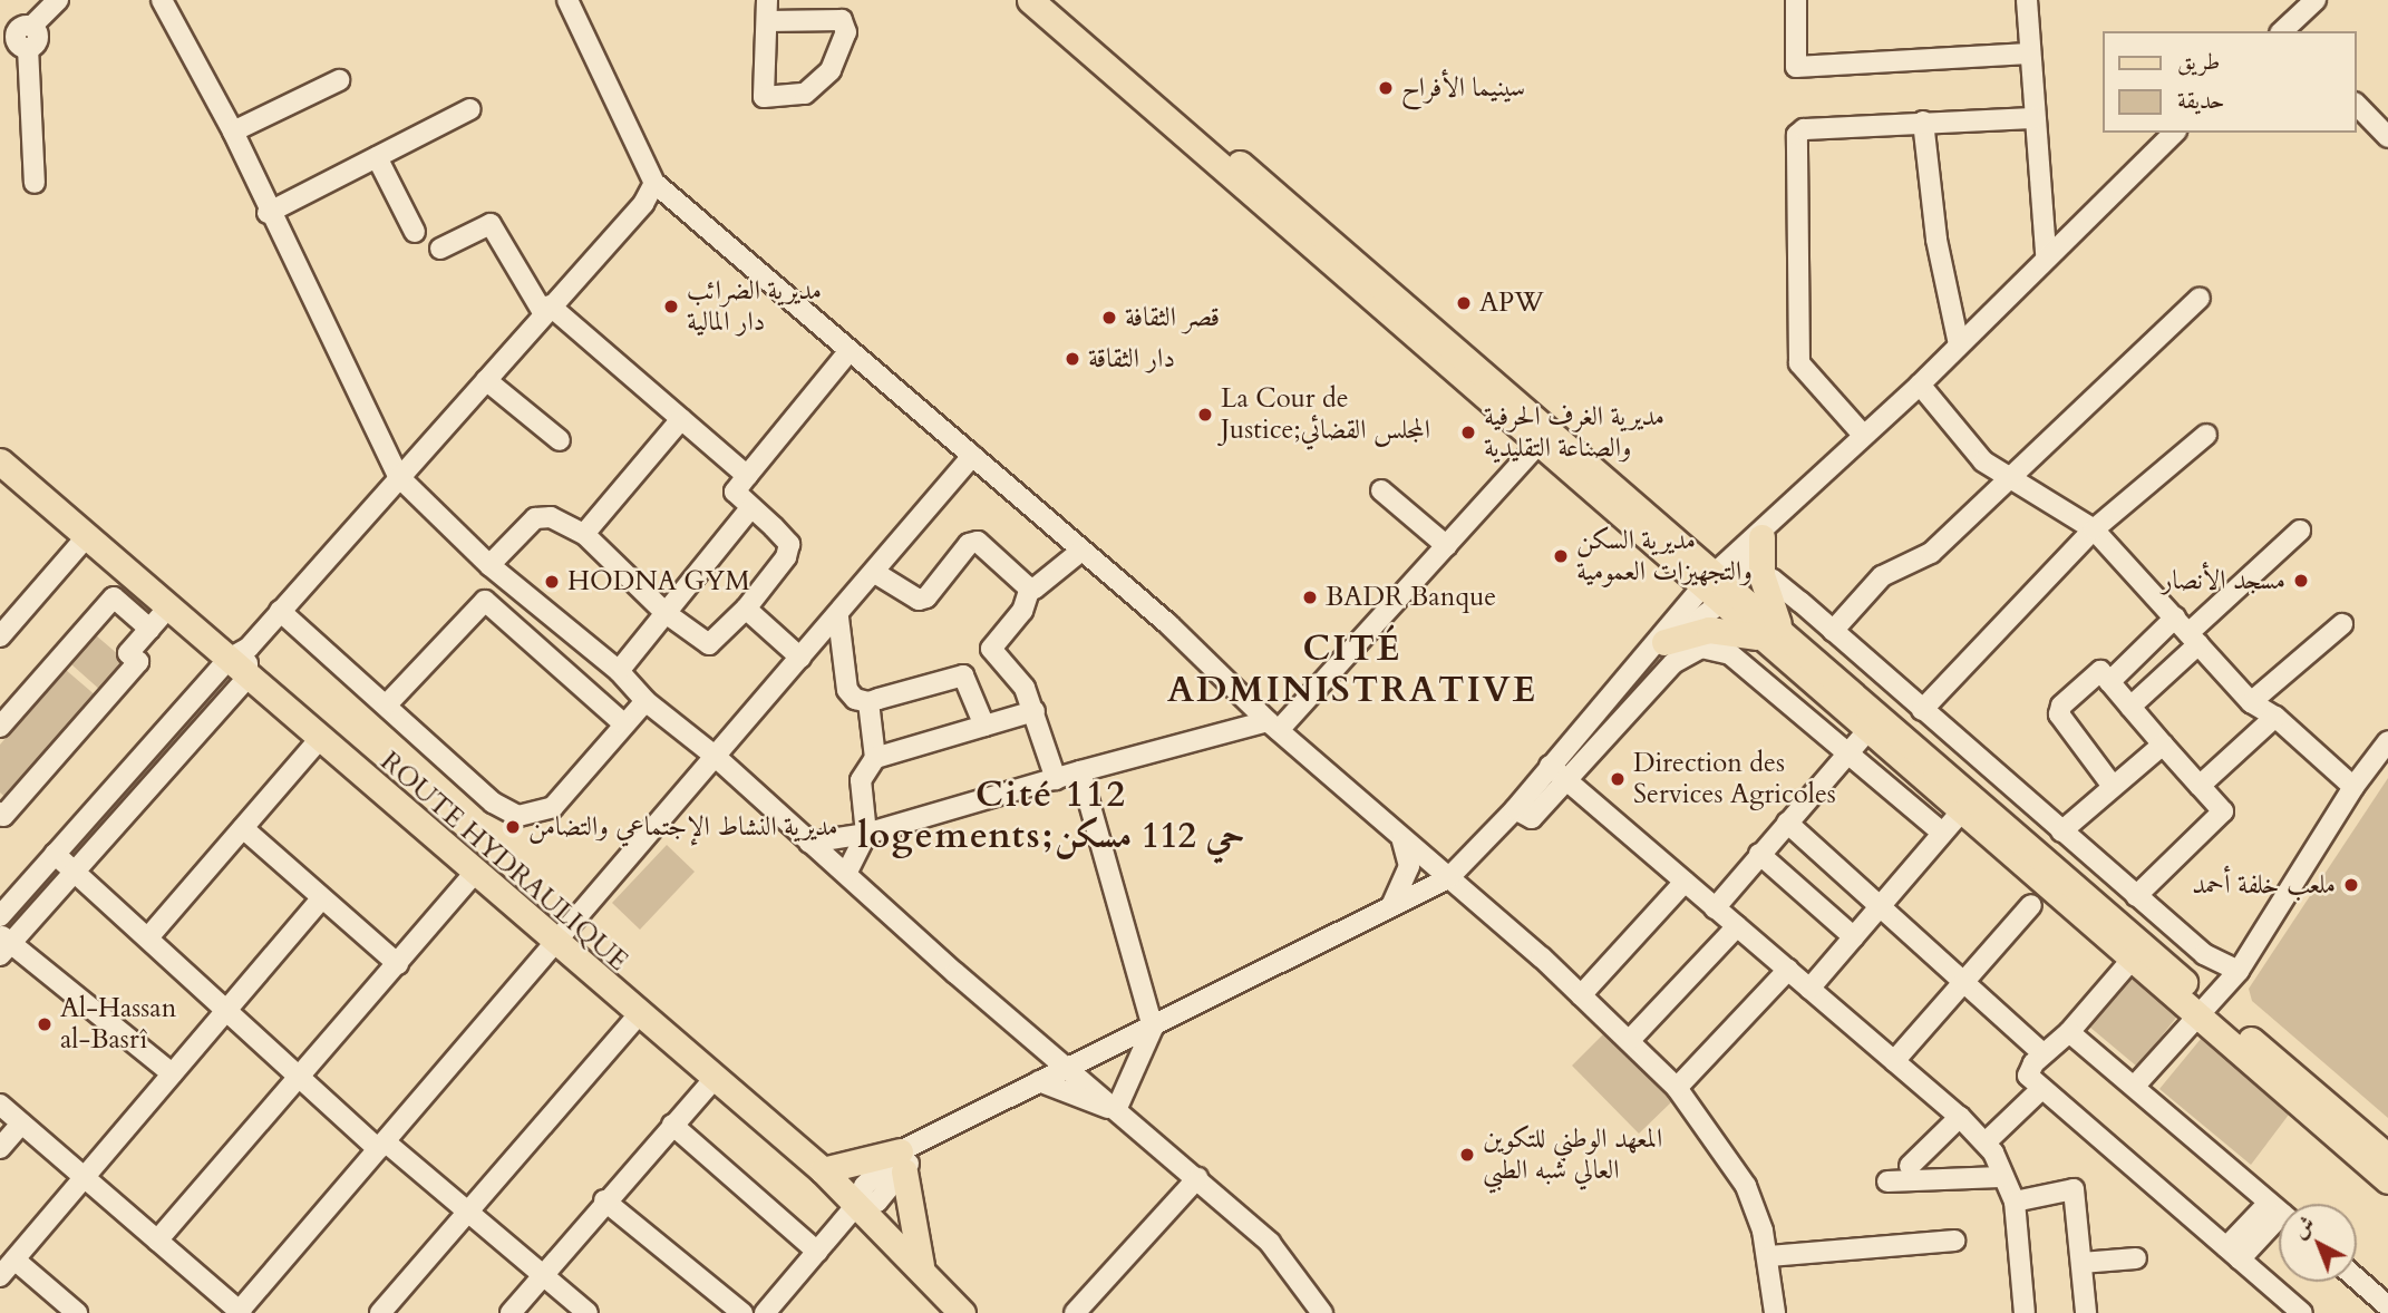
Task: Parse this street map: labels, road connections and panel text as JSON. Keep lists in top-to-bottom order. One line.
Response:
{"streets":{"main road":["ROUTE HYDRAULIQUE"]},"districts":["CITÉ ADMINISTRATIVE","Cité 112 logements;حي 112 مسكن"],"places":["سينيما الأفراح","APW","مديرية الضرائب دار المالية","قصر الثقافة","دار الثقاقة","La Cour de Justice;المجلس القضائي","مديرية الغرف الحرفية والصناعة التقليدية","مديرية السكن والتجهيزات العمومية","مسجد الأنصار","HODNA GYM","BADR Banque","Direction des Services Agricoles","مديرية النشاط الإجتماعي والتضامن","ملعب خلفة أحمد","Al-Hassan al-Basrî","المعهد الوطني للتكوين العالي شبه الطبي"],"legend":["طريق","حديقة"],"north":"top left"}
